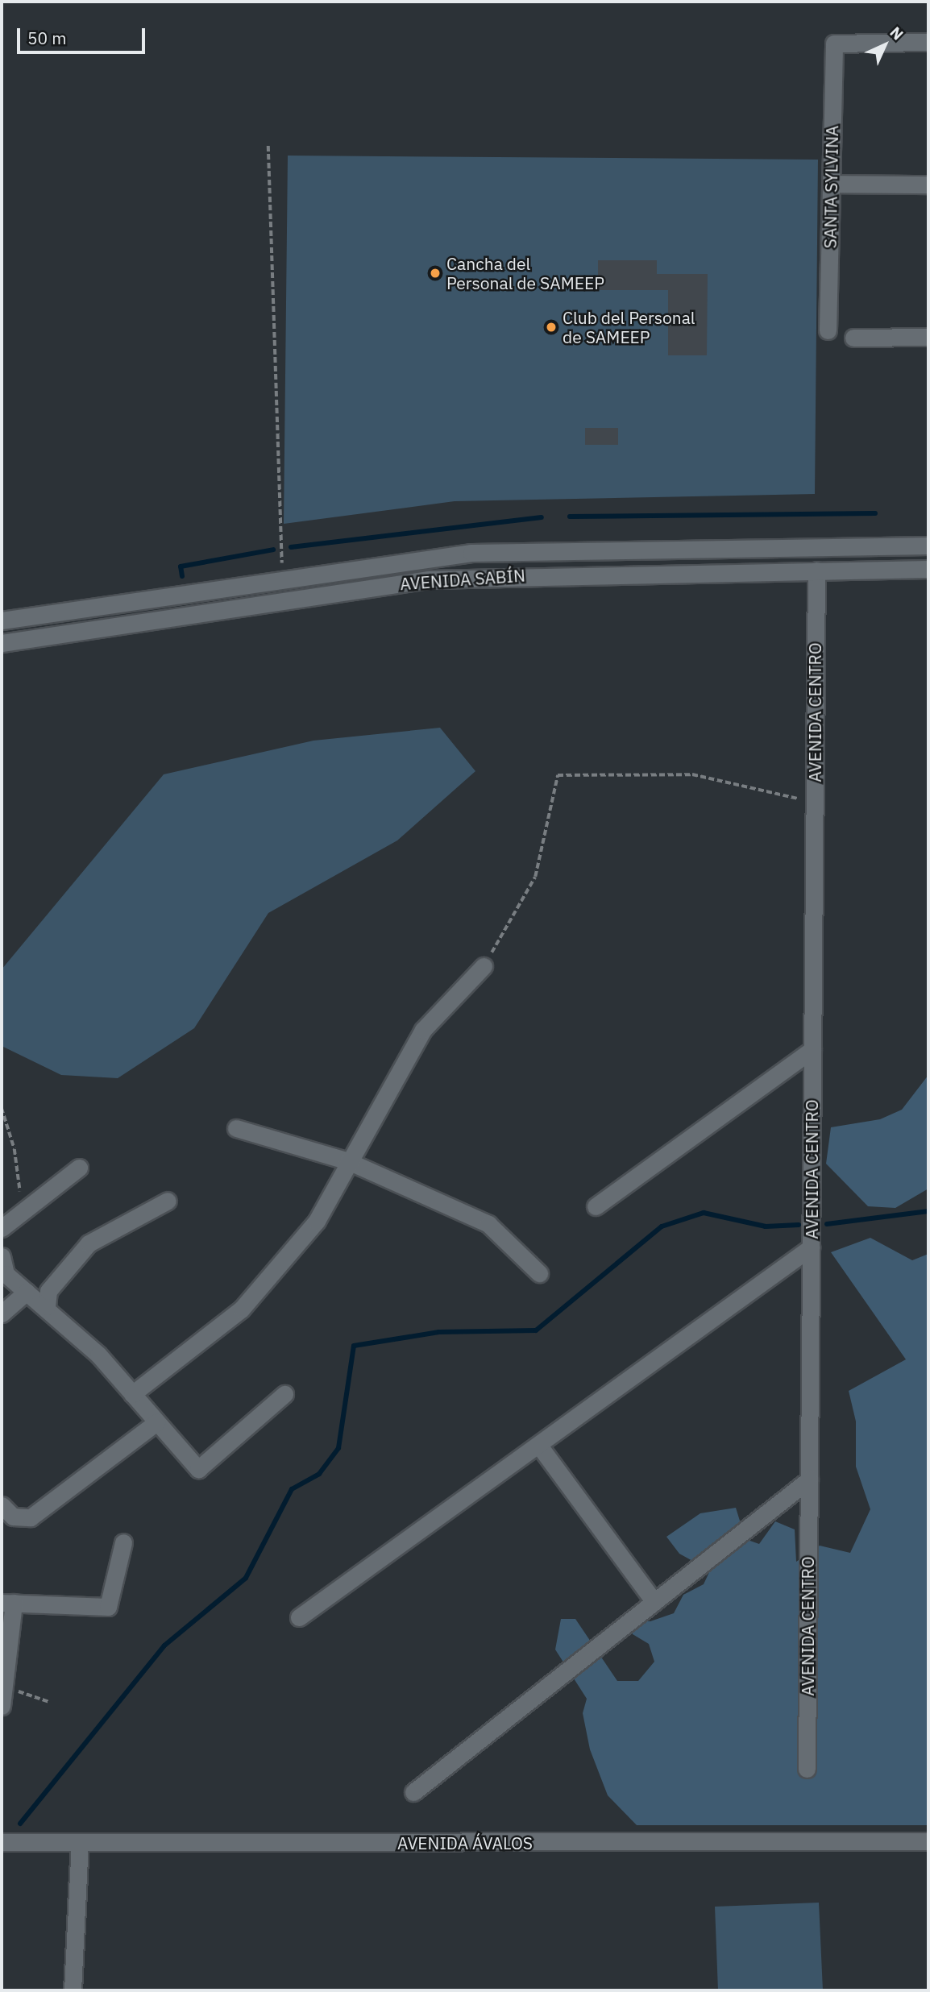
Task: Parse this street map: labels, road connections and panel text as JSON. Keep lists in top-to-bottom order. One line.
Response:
{"streets":{"street":["SANTA SYLVINA","AVENIDA SABÍN","AVENIDA CENTRO","AVENIDA ÁVALOS"]},"crossings":[["AVENIDA SABÍN","AVENIDA CENTRO"]],"places":["Cancha del Personal de SAMEEP","Club del Personal de SAMEEP"],"scale_bar":"50 m","north":"top right"}
